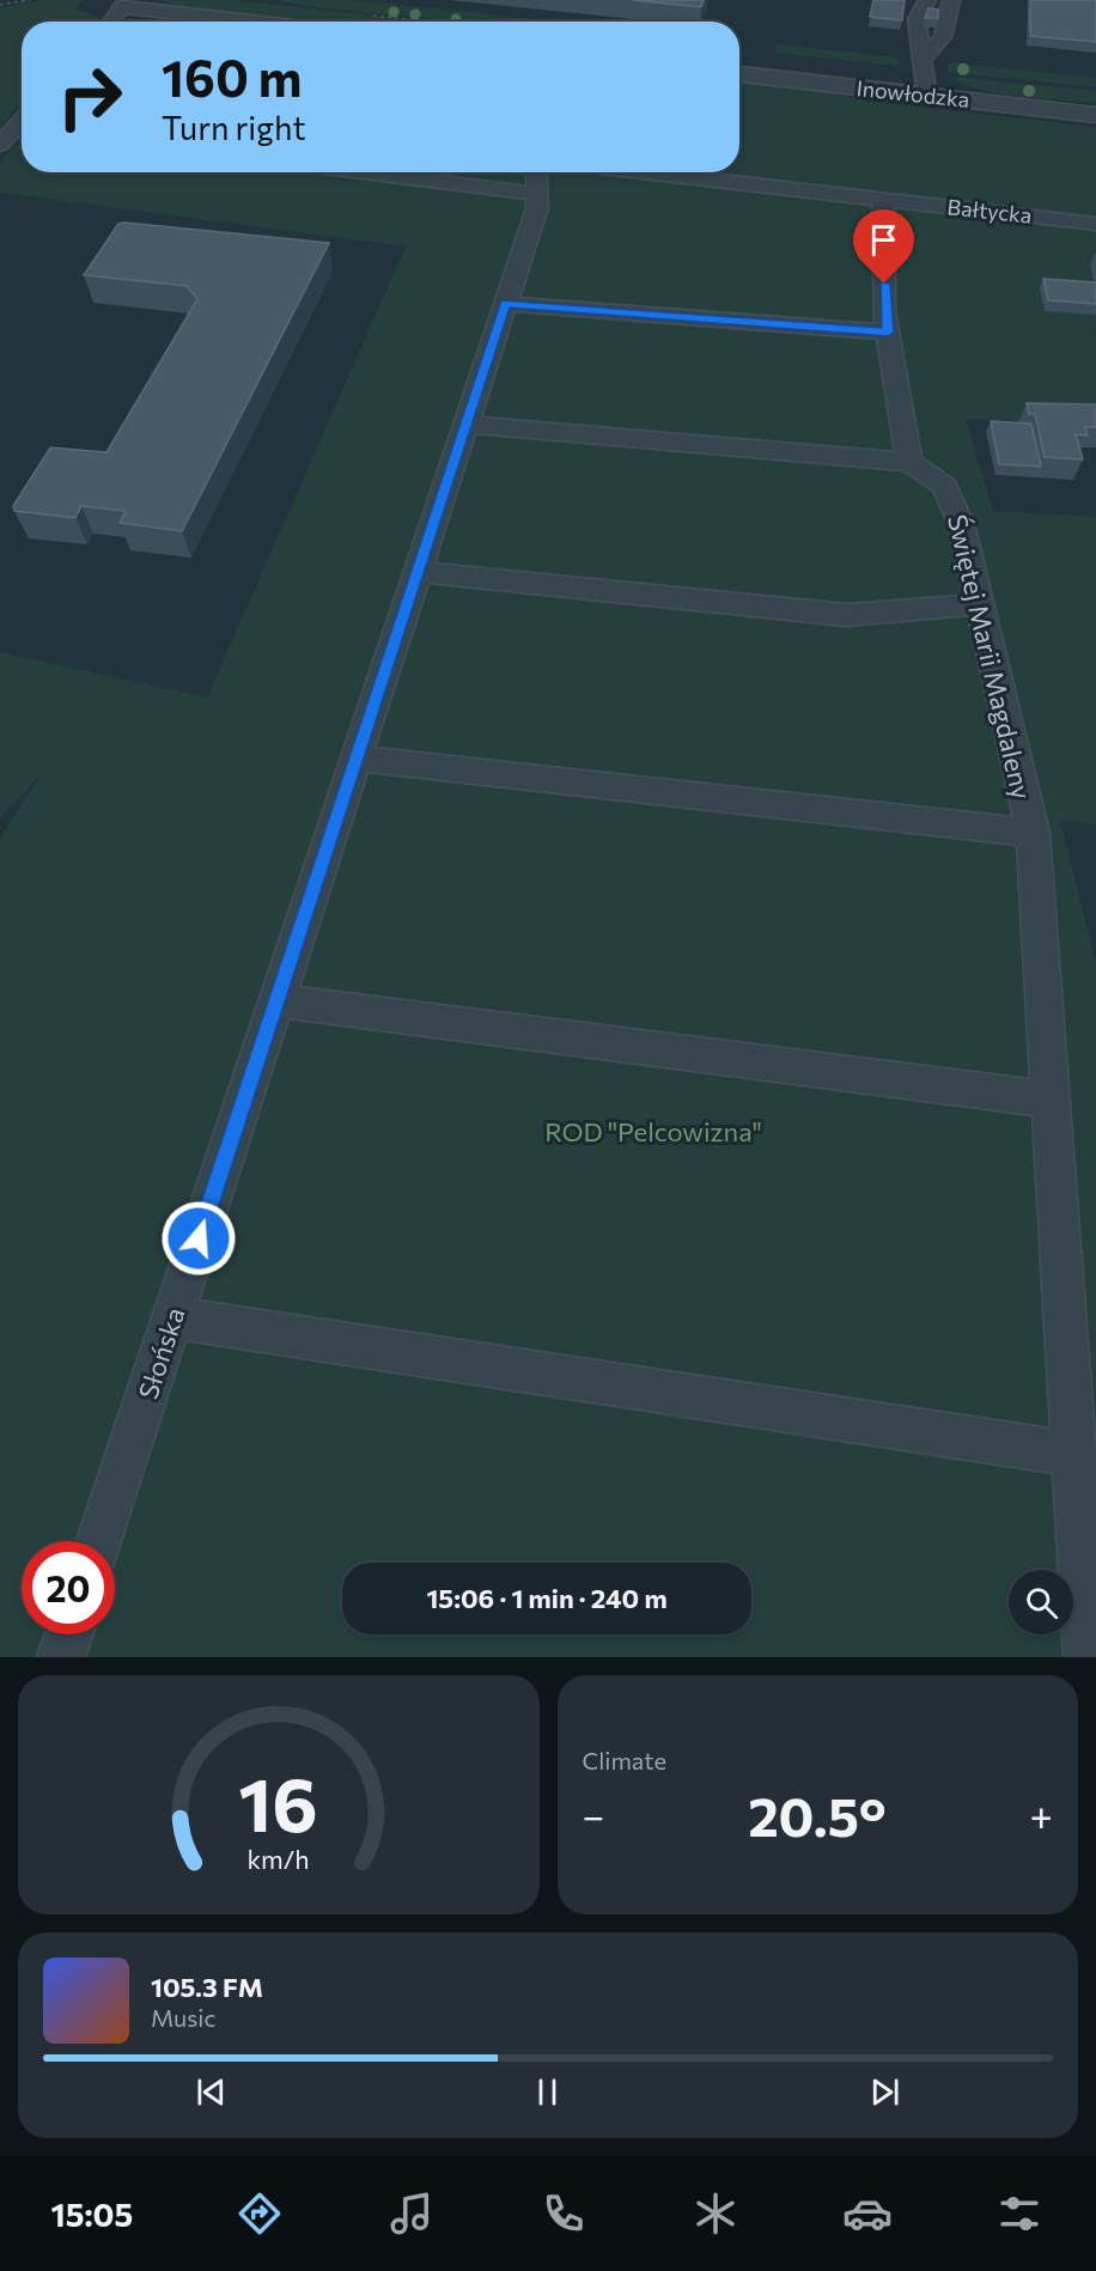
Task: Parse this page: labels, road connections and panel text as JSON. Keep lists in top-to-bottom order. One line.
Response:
{"streets":{"street":["Inowłodzka"],"lane":["Bałtycka","Świętej Marii Magdaleny","Słońska"]},"parks":["ROD \"Pelcowizna\""],"page":{"turn":["160 m","Turn right"],"limit":"20","trip":"15:06 · 1 min · 240 m","tile":"Climate","heat":["−","20.5°","+"],"song":["105.3 FM","Music"],"tabs":"15:05","gauge":["16","km/h"]}}
